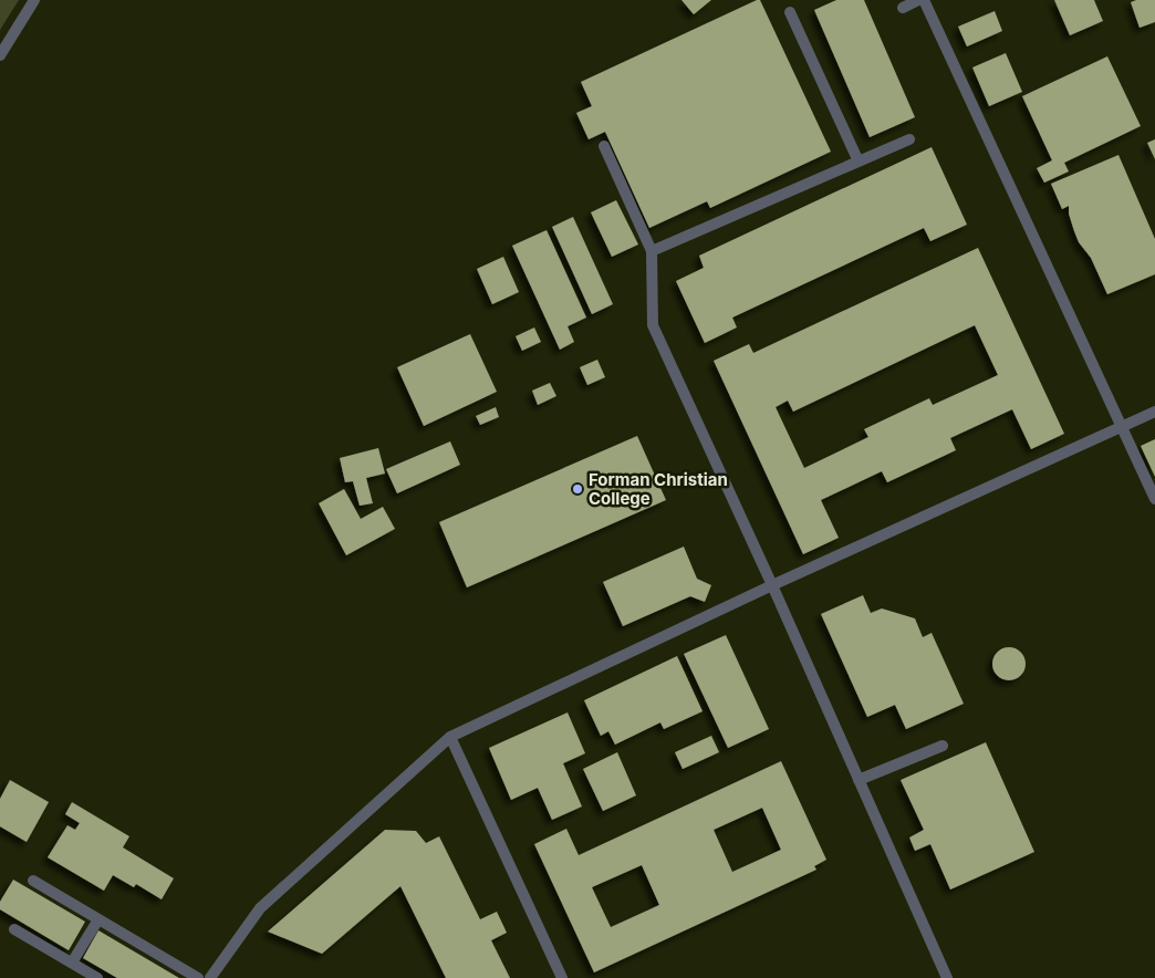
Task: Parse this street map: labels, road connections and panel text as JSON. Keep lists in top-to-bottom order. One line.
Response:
{"places":["Forman Christian College"]}
